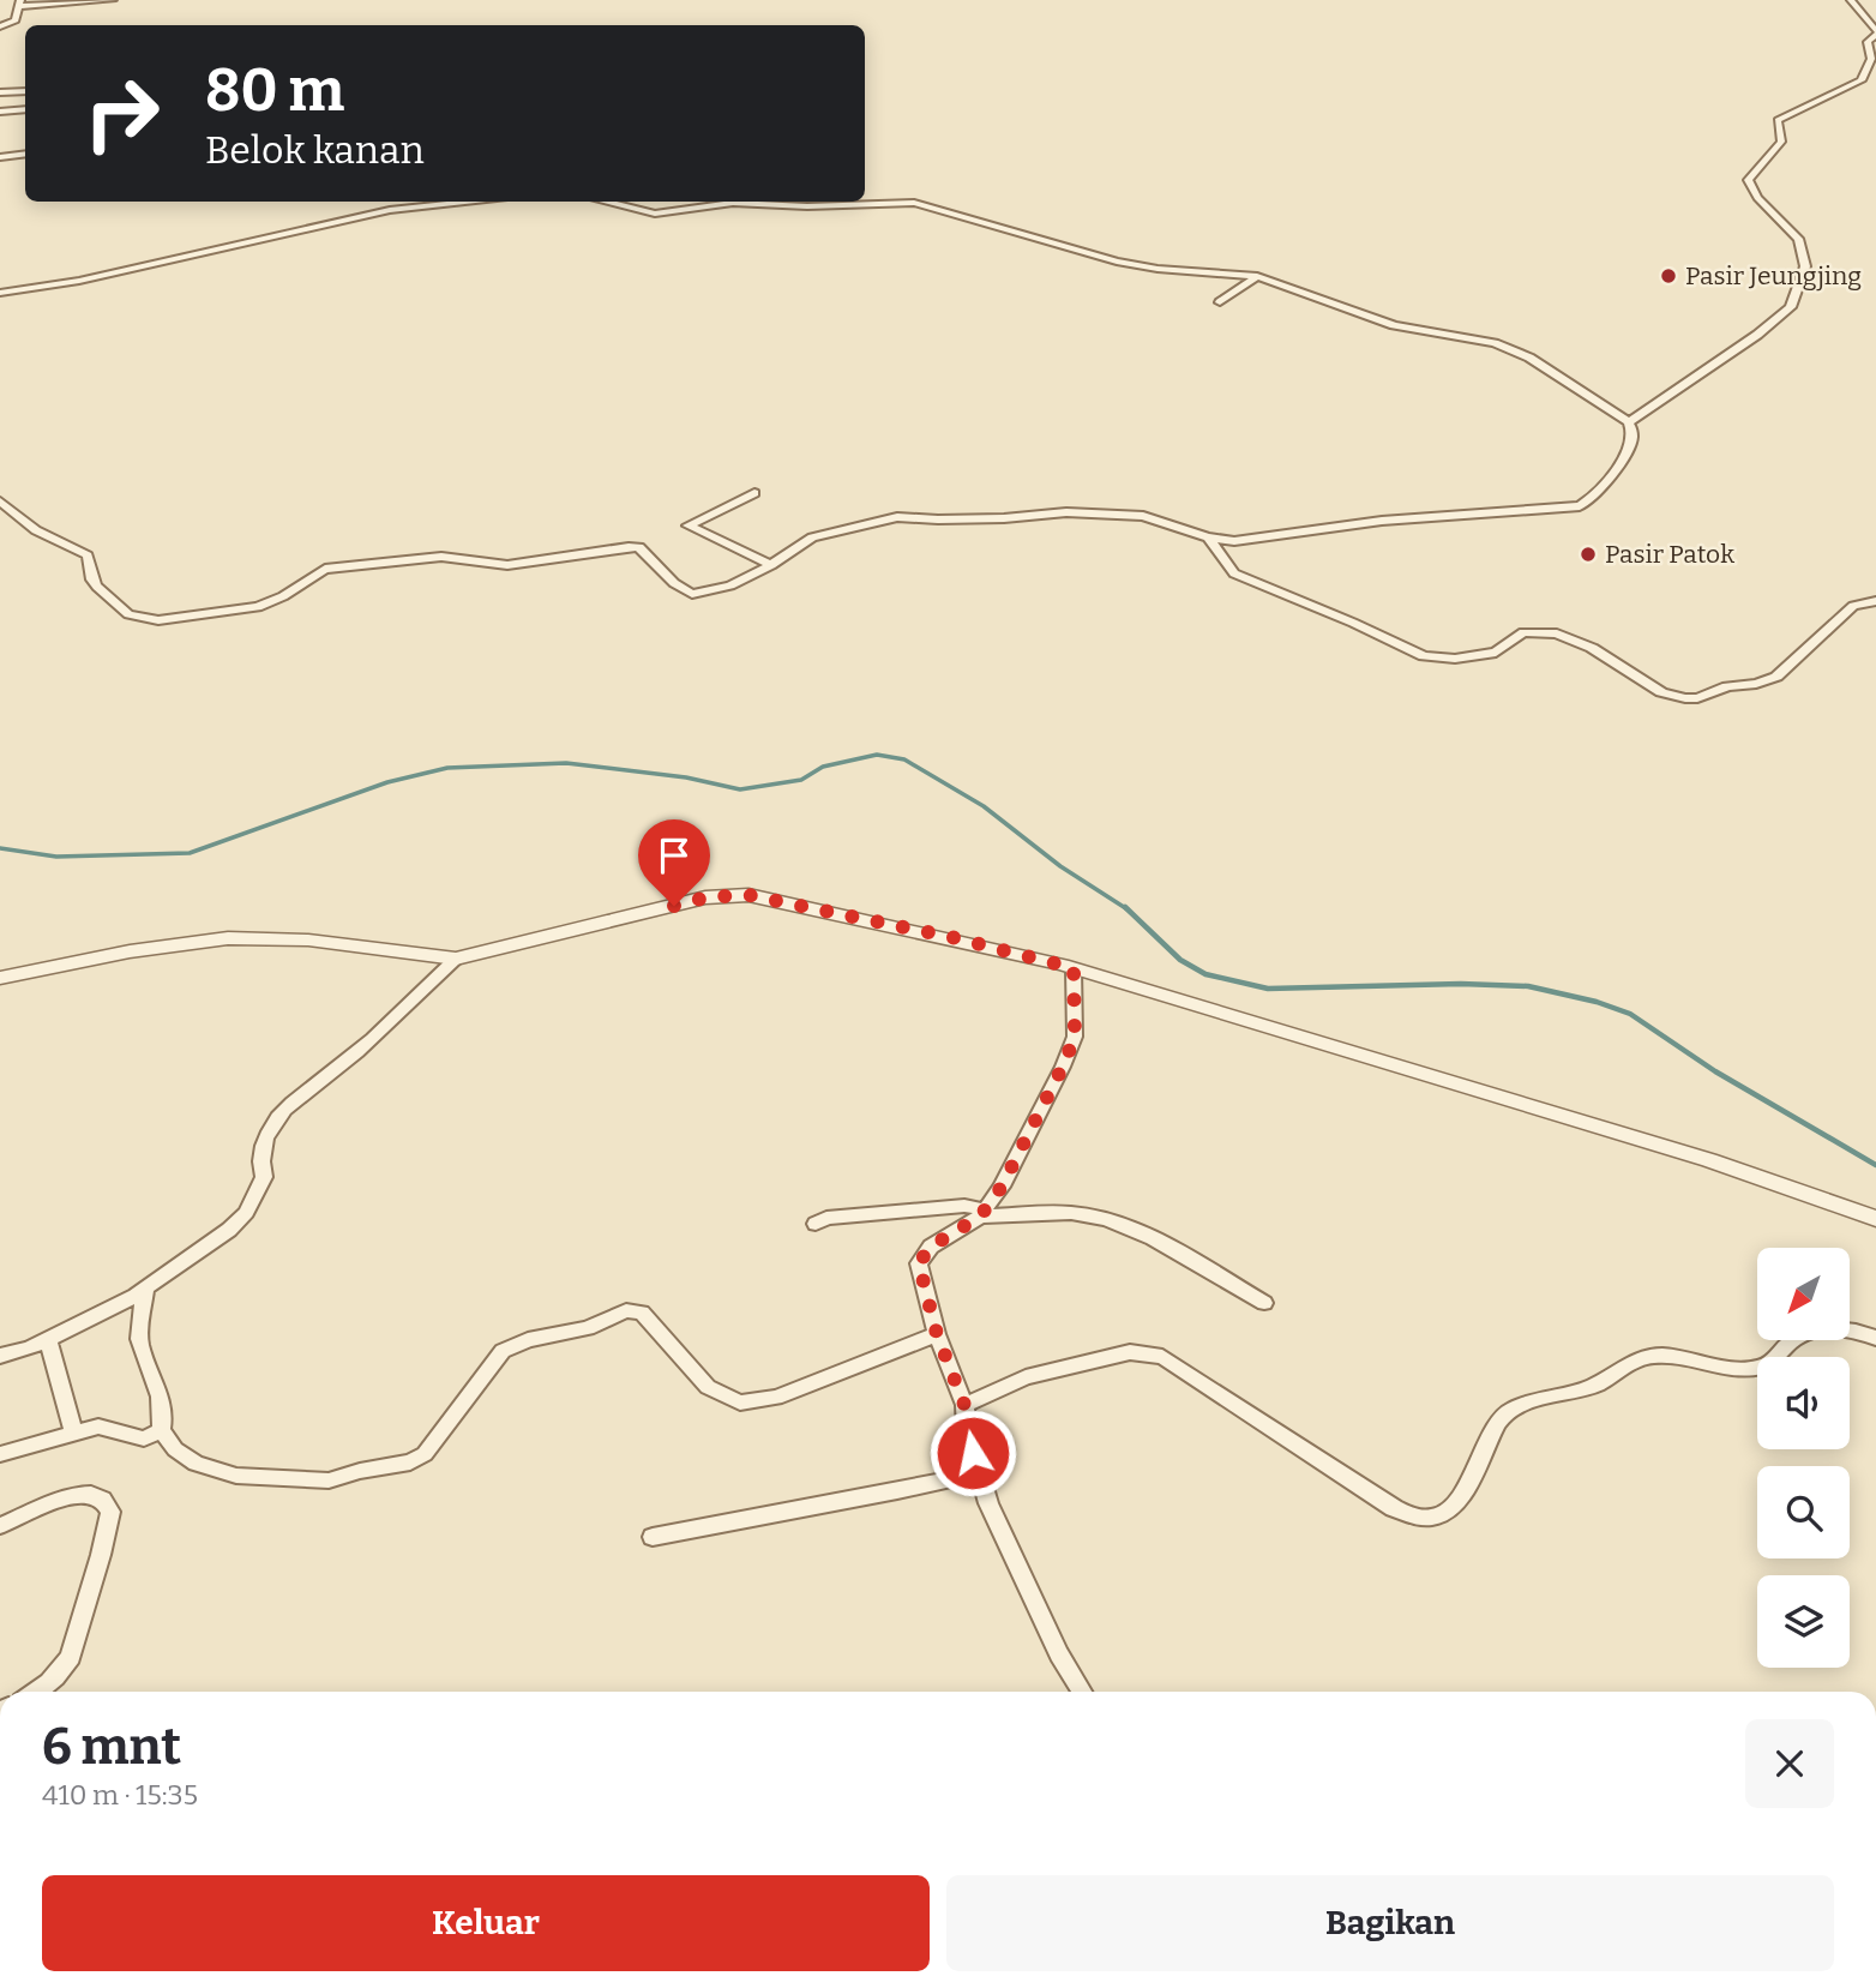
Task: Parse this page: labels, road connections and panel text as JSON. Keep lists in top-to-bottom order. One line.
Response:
{"places":["Pasir Jeungjing","Pasir Patok"],"north":"bottom left","page":{"turn":["80 m","Belok kanan"],"heading":["6 mnt","410 m · 15:35"],"buttons":["Keluar","Bagikan"]}}
